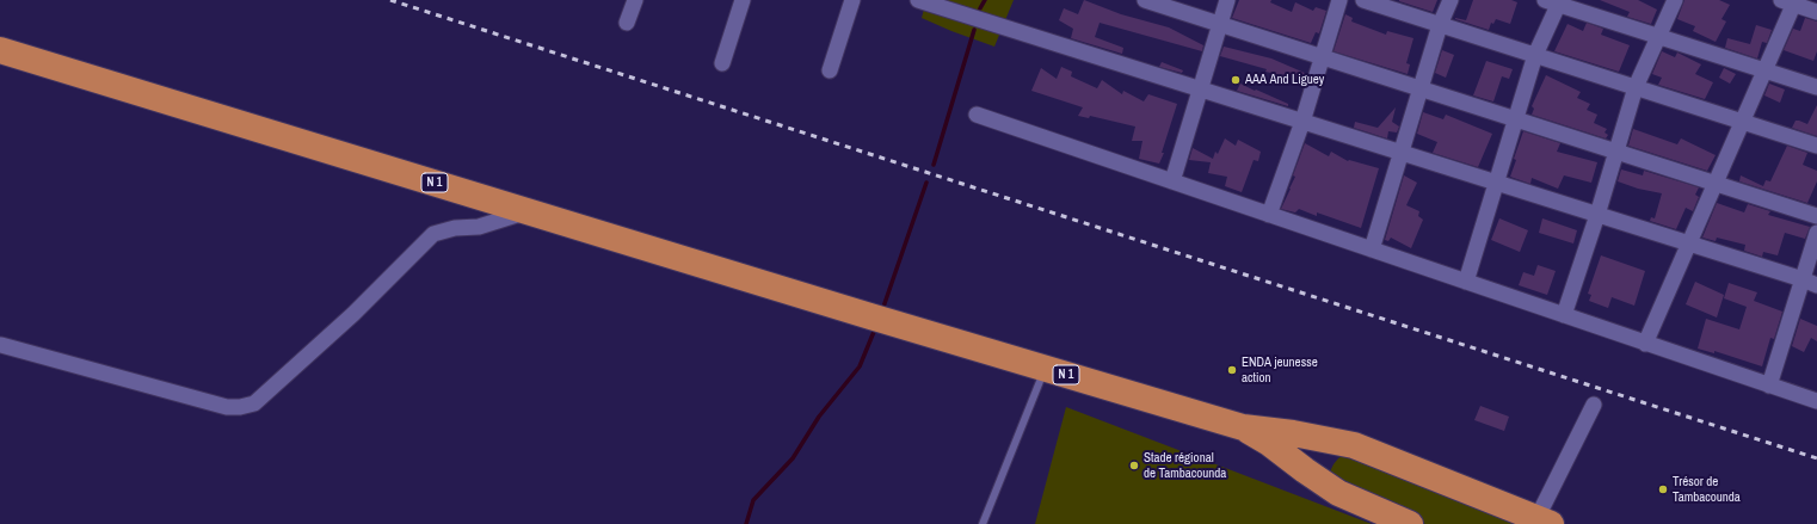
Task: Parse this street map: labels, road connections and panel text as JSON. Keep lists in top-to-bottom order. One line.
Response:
{"streets":{"highway":["N 1"]},"places":["AAA And Liguey","ENDA jeunesse action","Stade régional de Tambacounda","Trésor de Tambacounda"]}
